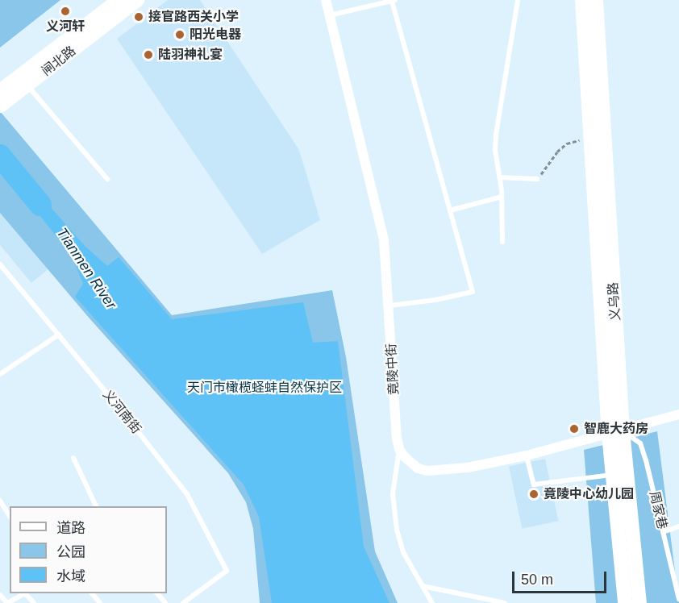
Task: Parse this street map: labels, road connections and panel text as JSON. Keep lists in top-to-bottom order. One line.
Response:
{"streets":{"main road":["闸北路","义乌路"],"street":["竟陵中街"],"lane":["义河南街","周家巷"]},"crossings":[["义乌路","周家巷"]],"water":["Tianmen River"],"parks":["天门市橄榄蛏蚌自然保护区"],"places":["义河轩","接官路西关小学","阳光电器","陆羽神礼宴","智鹿大药房","竟陵中心幼儿园"],"legend":["道路","公园","水域"],"scale_bar":"50 m"}
